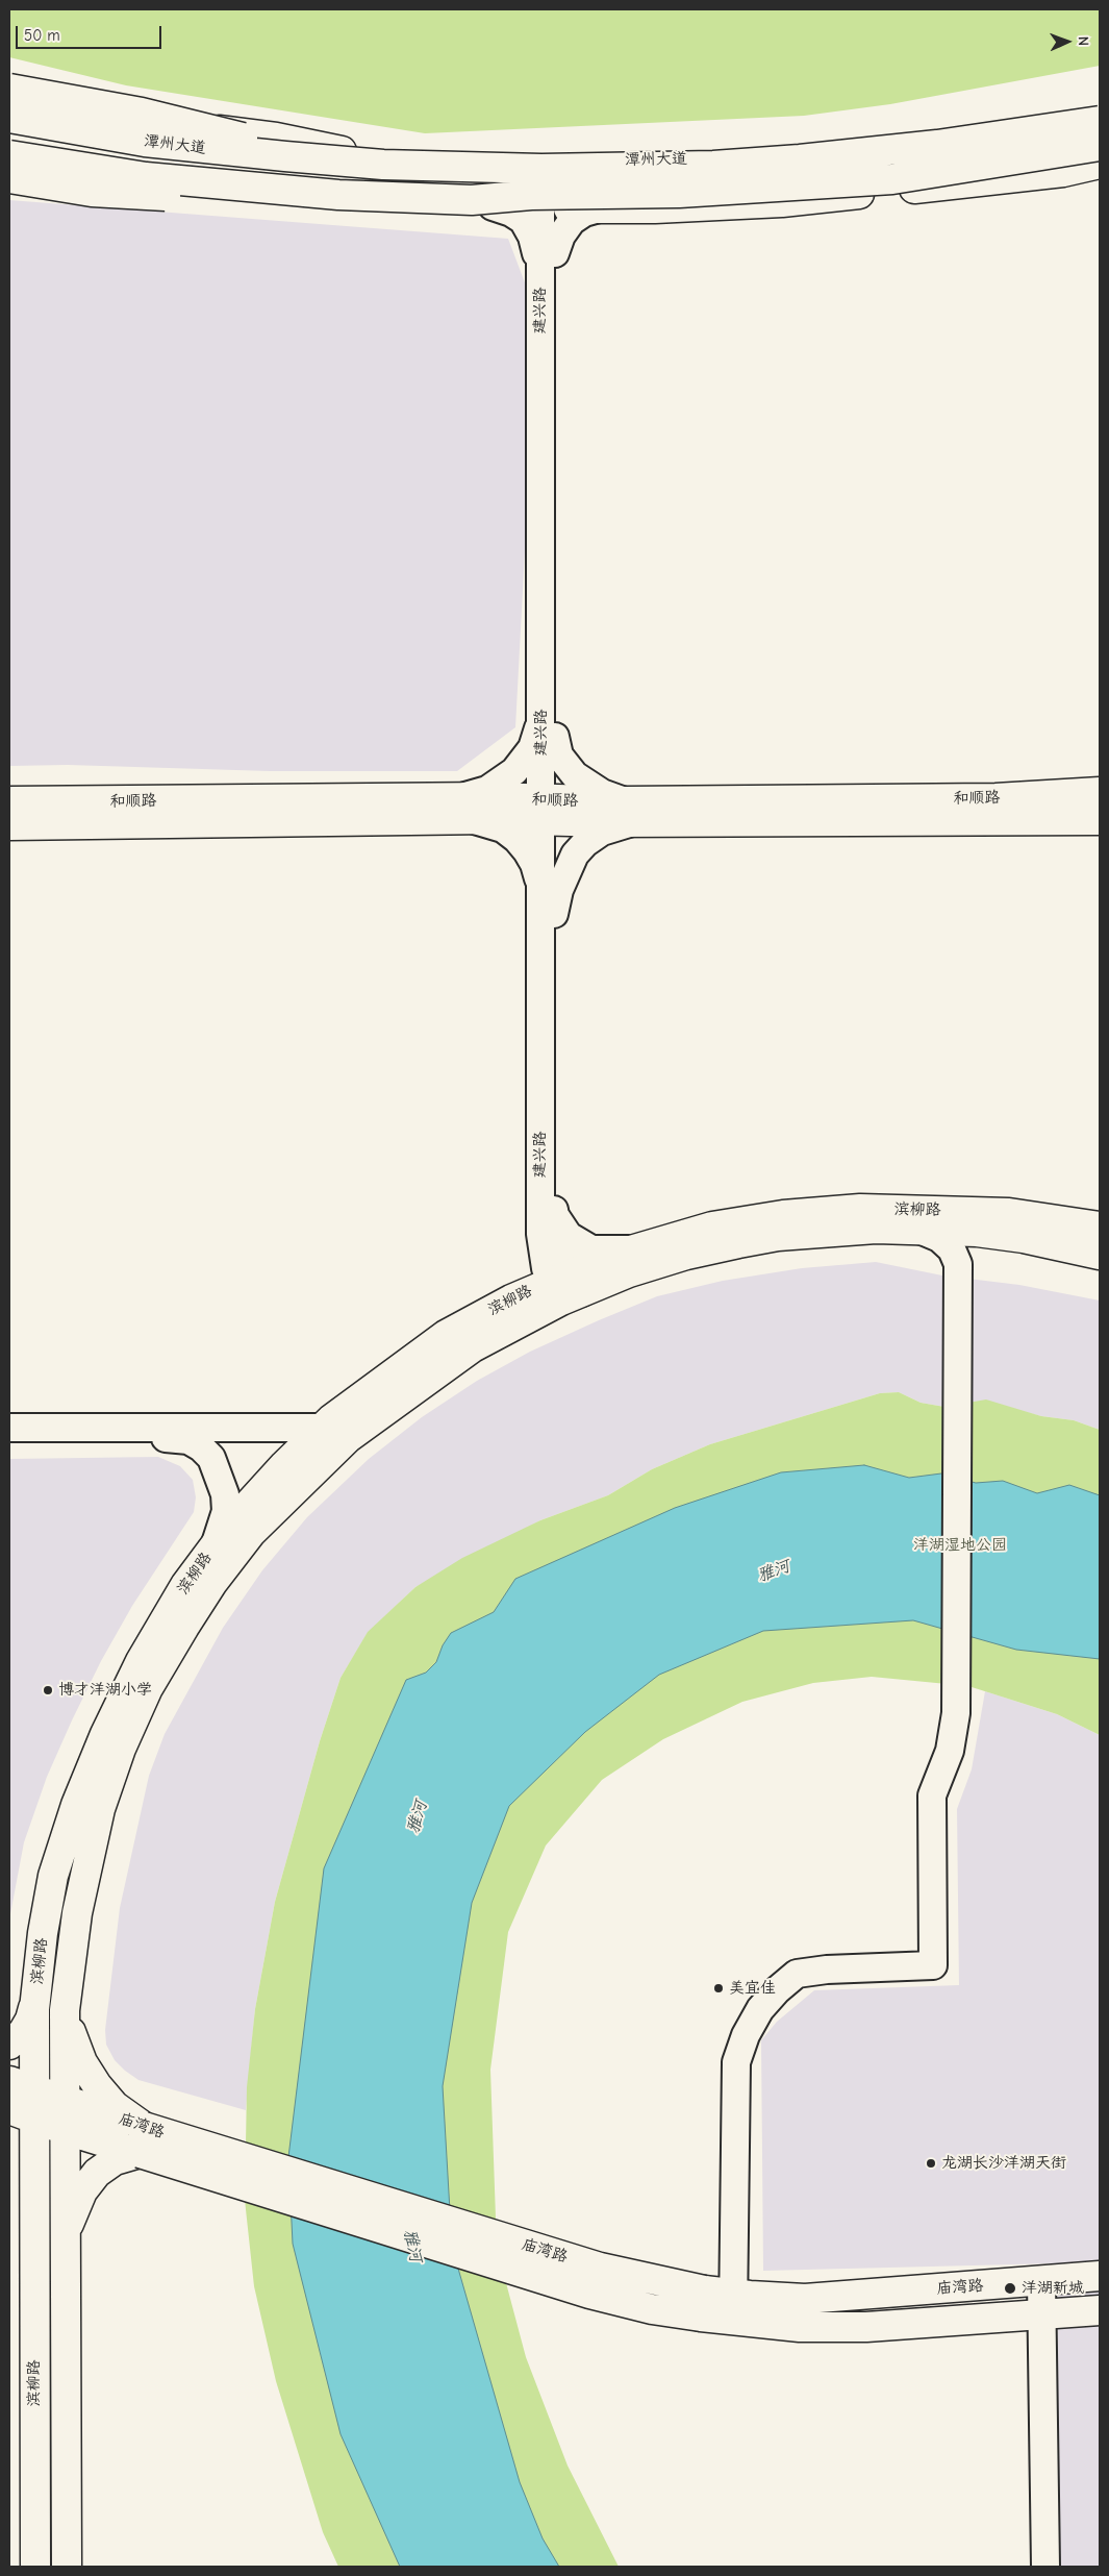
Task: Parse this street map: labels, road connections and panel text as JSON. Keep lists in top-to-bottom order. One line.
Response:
{"streets":{"main road":["潭州大道","和顺路","滨柳路","庙湾路"],"street":["建兴路"]},"crossings":[["潭州大道","建兴路"],["建兴路","和顺路"],["滨柳路","庙湾路"]],"water":["雅河"],"parks":["洋湖湿地公园"],"places":["博才洋湖小学","美宜佳","龙湖长沙洋湖天街","洋湖新城"],"scale_bar":"50 m","north":"right"}
